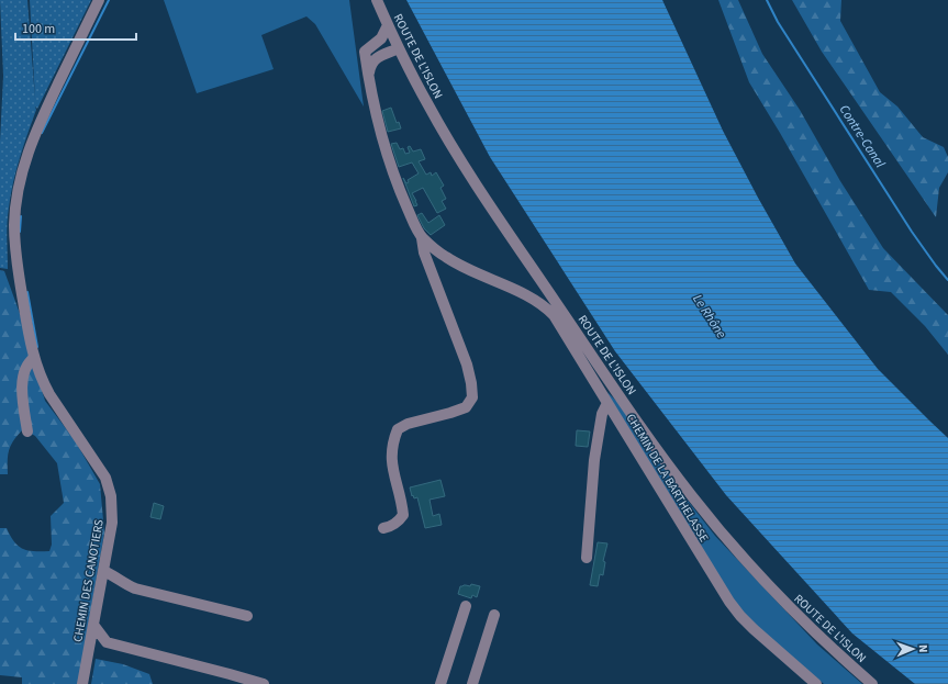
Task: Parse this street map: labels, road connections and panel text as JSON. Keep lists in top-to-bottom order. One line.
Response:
{"streets":{"street":["ROUTE DE L'ISLON","CHEMIN DE LA BARTHELASSE","CHEMIN DES CANOTIERS"]},"crossings":[["ROUTE DE L'ISLON","CHEMIN DE LA BARTHELASSE"]],"water":["Contre-Canal","Le Rhône"],"scale_bar":"100 m","north":"right"}
